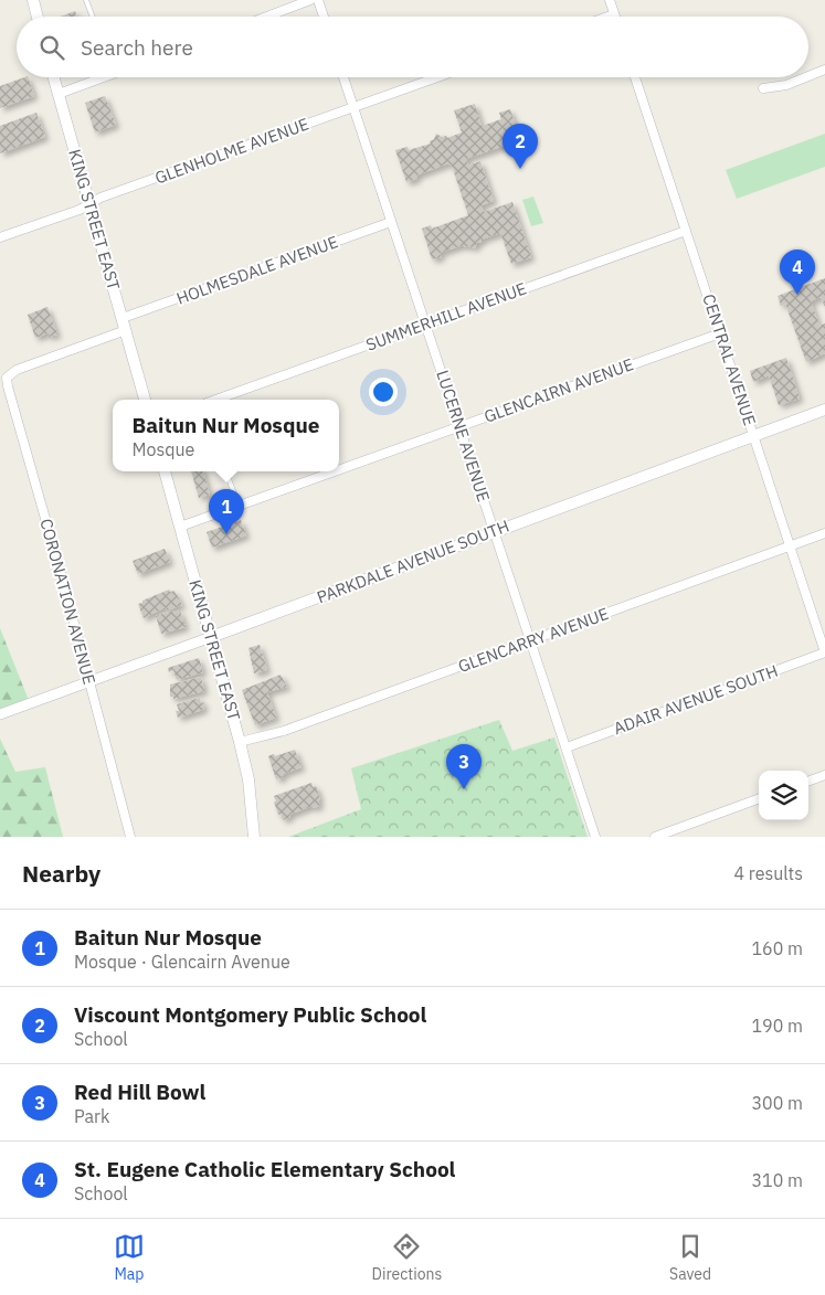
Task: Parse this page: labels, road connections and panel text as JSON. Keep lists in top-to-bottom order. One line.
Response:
{"streets":{"main road":["KING STREET EAST","PARKDALE AVENUE SOUTH"],"street":["GLENHOLME AVENUE","HOLMESDALE AVENUE","SUMMERHILL AVENUE","CENTRAL AVENUE","GLENCAIRN AVENUE","LUCERNE AVENUE","CORONATION AVENUE","GLENCARRY AVENUE","ADAIR AVENUE SOUTH"]},"crossings":[["GLENHOLME AVENUE","KING STREET EAST"],["GLENHOLME AVENUE","LUCERNE AVENUE"],["KING STREET EAST","HOLMESDALE AVENUE"],["KING STREET EAST","GLENCAIRN AVENUE"],["KING STREET EAST","PARKDALE AVENUE SOUTH"],["KING STREET EAST","GLENCARRY AVENUE"],["HOLMESDALE AVENUE","LUCERNE AVENUE"],["HOLMESDALE AVENUE","CORONATION AVENUE"],["SUMMERHILL AVENUE","CENTRAL AVENUE"],["SUMMERHILL AVENUE","LUCERNE AVENUE"],["CENTRAL AVENUE","GLENCAIRN AVENUE"],["CENTRAL AVENUE","PARKDALE AVENUE SOUTH"],["CENTRAL AVENUE","GLENCARRY AVENUE"],["CENTRAL AVENUE","ADAIR AVENUE SOUTH"],["GLENCAIRN AVENUE","LUCERNE AVENUE"],["LUCERNE AVENUE","PARKDALE AVENUE SOUTH"],["LUCERNE AVENUE","GLENCARRY AVENUE"],["LUCERNE AVENUE","ADAIR AVENUE SOUTH"],["PARKDALE AVENUE SOUTH","CORONATION AVENUE"]],"page":{"search":"Search here","pins":["2","4","1","3"],"popup":["Baitun Nur Mosque","Mosque"],"heading":["Nearby","4 results"],"list":[{"mark":"1","name":"Baitun Nur Mosque","note":"Mosque · Glencairn Avenue","value":"160 m"},{"mark":"2","name":"Viscount Montgomery Public School","note":"School","value":"190 m"},{"mark":"3","name":"Red Hill Bowl","note":"Park","value":"300 m"},{"mark":"4","name":"St. Eugene Catholic Elementary School","note":"School","value":"310 m"}],"nav":["Map","Directions","Saved"]}}
